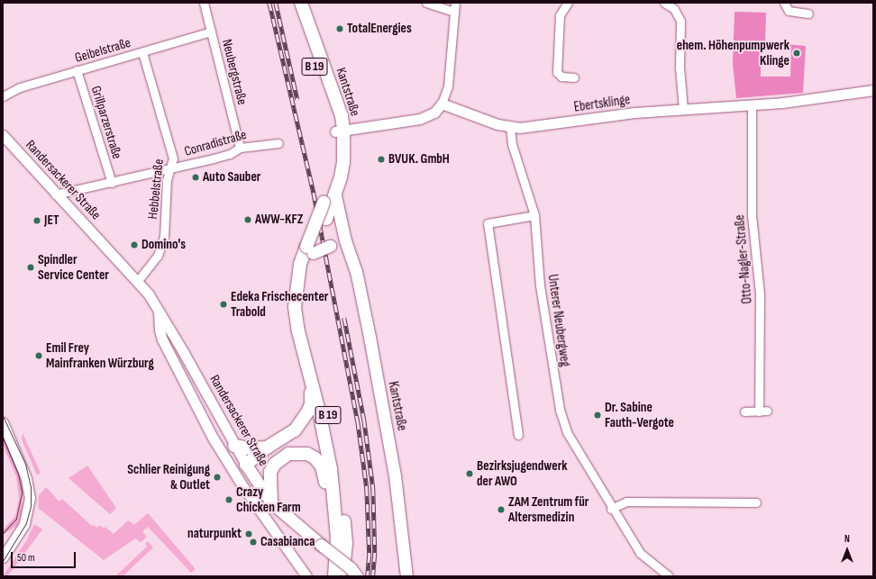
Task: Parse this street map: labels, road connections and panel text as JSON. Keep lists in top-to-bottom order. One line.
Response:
{"streets":{"main road":["B 19","Kantstraße","Randersackerer Straße"],"street":["Geibelstraße","Neubergstraße","Ebertsklinge","Grillparzerstraße","Conradistraße","Hebbelstraße","Otto-Nagler-Straße","Unterer Neubergweg"]},"crossings":[["Geibelstraße","Neubergstraße"],["Geibelstraße","Grillparzerstraße"],["Geibelstraße","Hebbelstraße"],["B 19","Kantstraße"],["Neubergstraße","Conradistraße"],["Ebertsklinge","Otto-Nagler-Straße"],["Ebertsklinge","Unterer Neubergweg"],["Grillparzerstraße","Conradistraße"],["Conradistraße","Randersackerer Straße"],["Conradistraße","Hebbelstraße"],["Randersackerer Straße","Hebbelstraße"]],"places":["TotalEnergies","ehem. Höhenpumpwerk Klinge","BVUK. GmbH","Auto Sauber","AWW-KFZ","JET","Domino's","Spindler Service Center","Edeka Frischecenter Trabold","Emil Frey Mainfranken Würzburg","Dr. Sabine Fauth-Vergote","Bezirksjugendwerk der AWO","Schlier Reinigung & Outlet","Crazy Chicken Farm","ZAM Zentrum für Altersmedizin","naturpunkt","Casabianca"],"scale_bar":"50 m","north":"top"}
